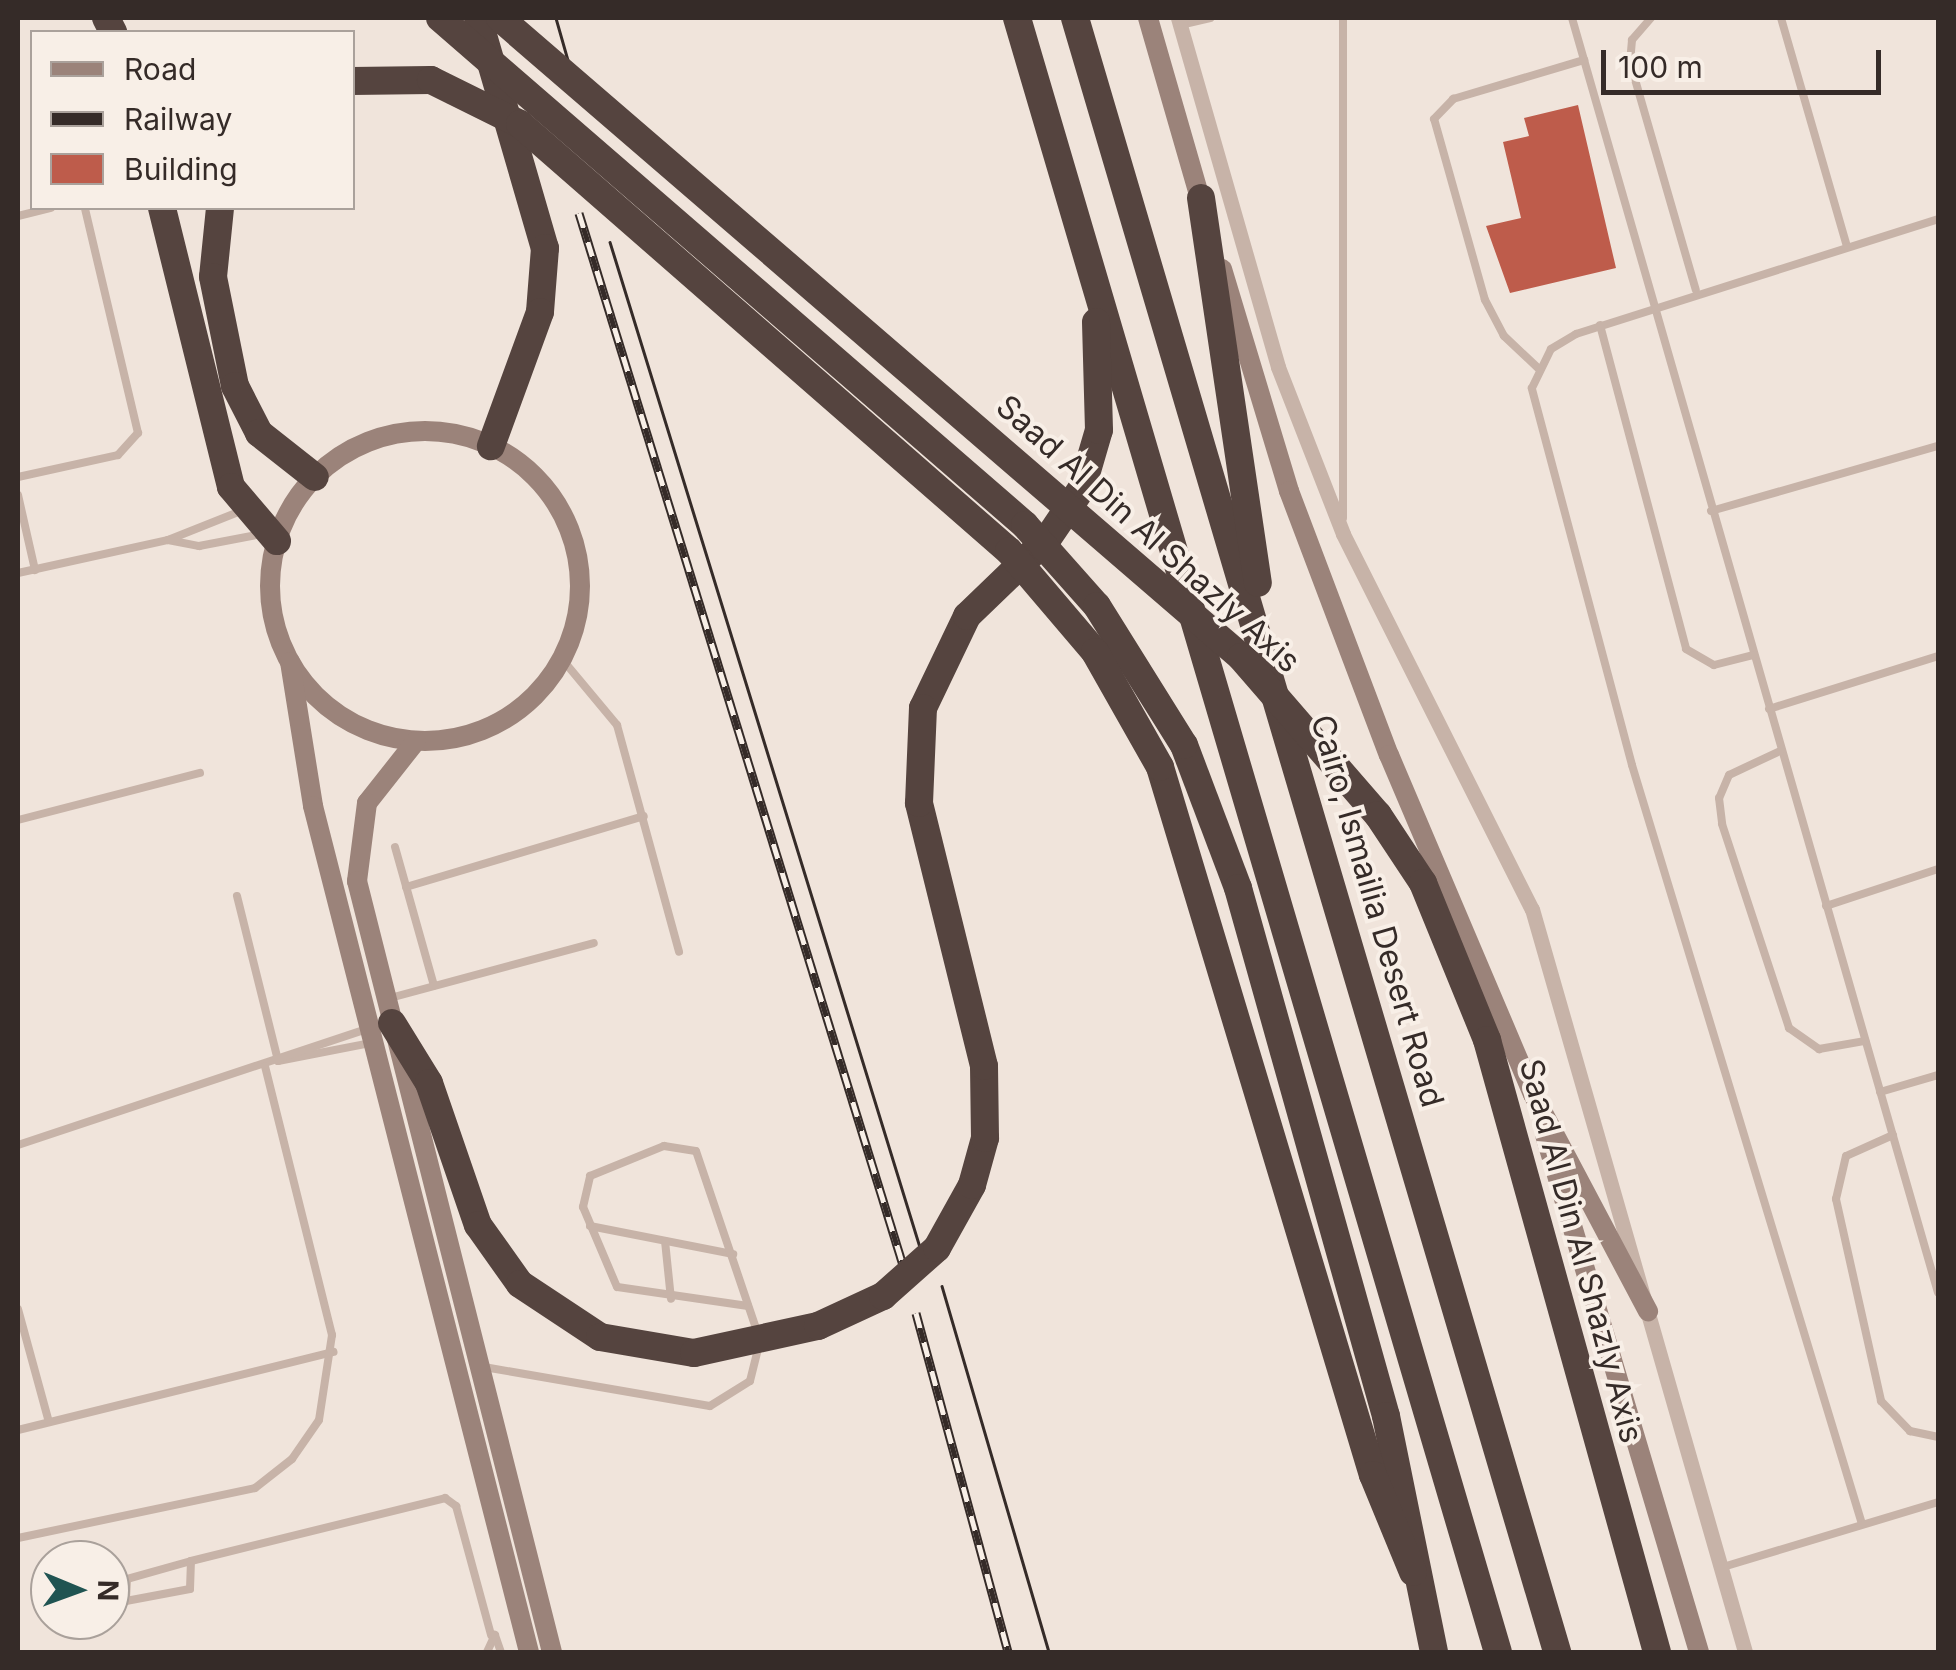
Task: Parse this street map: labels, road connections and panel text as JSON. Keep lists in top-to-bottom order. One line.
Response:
{"streets":{"highway":["Saad Al Din Al Shazly Axis","Cairo, Ismailia Desert Road"]},"legend":["Road","Railway","Building"],"scale_bar":"100 m","north":"right"}
